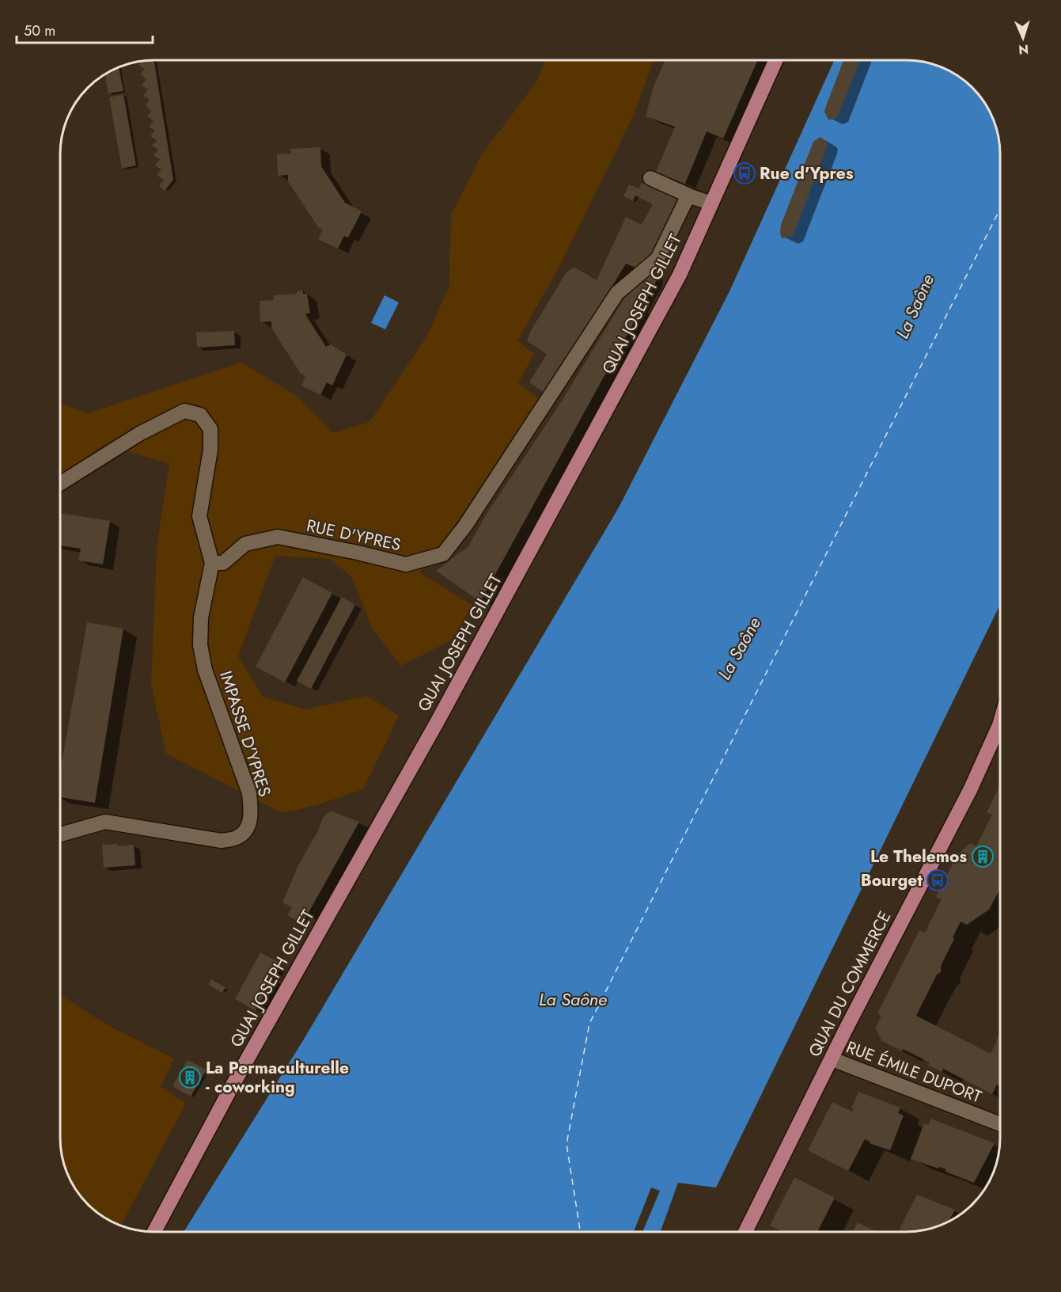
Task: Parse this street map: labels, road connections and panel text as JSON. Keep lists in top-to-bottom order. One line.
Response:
{"streets":{"main road":["QUAI JOSEPH GILLET","QUAI DU COMMERCE"],"street":["RUE D'YPRES","IMPASSE D'YPRES","RUE ÉMILE DUPORT"]},"crossings":[["RUE D'YPRES","IMPASSE D'YPRES"],["QUAI DU COMMERCE","RUE ÉMILE DUPORT"]],"water":["La Saône"],"places":{"bus stop":["Rue d'Ypres","Bourget"],"building":["Le Thelemos","La Permaculturelle - coworking"]},"scale_bar":"50 m","north":"bottom"}
